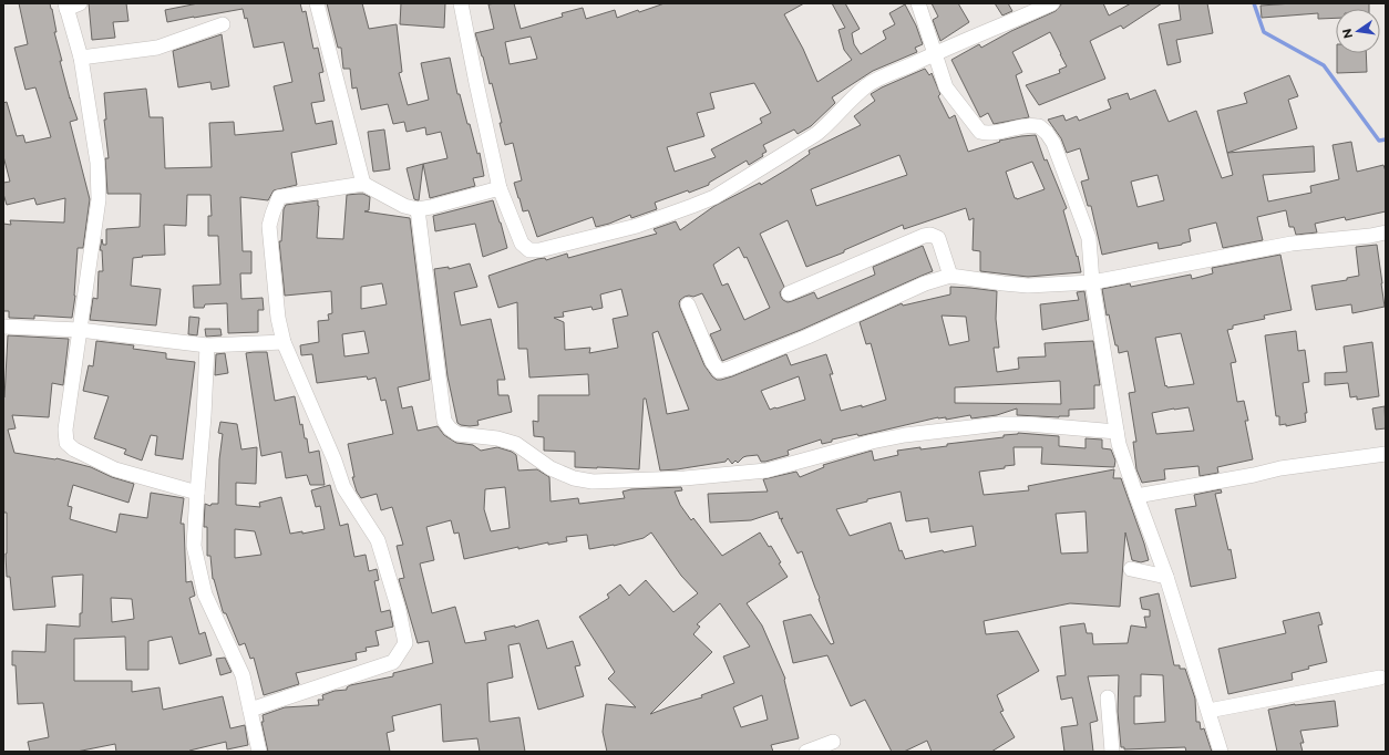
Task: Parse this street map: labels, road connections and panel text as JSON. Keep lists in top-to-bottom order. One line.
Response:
{"north":"left"}
